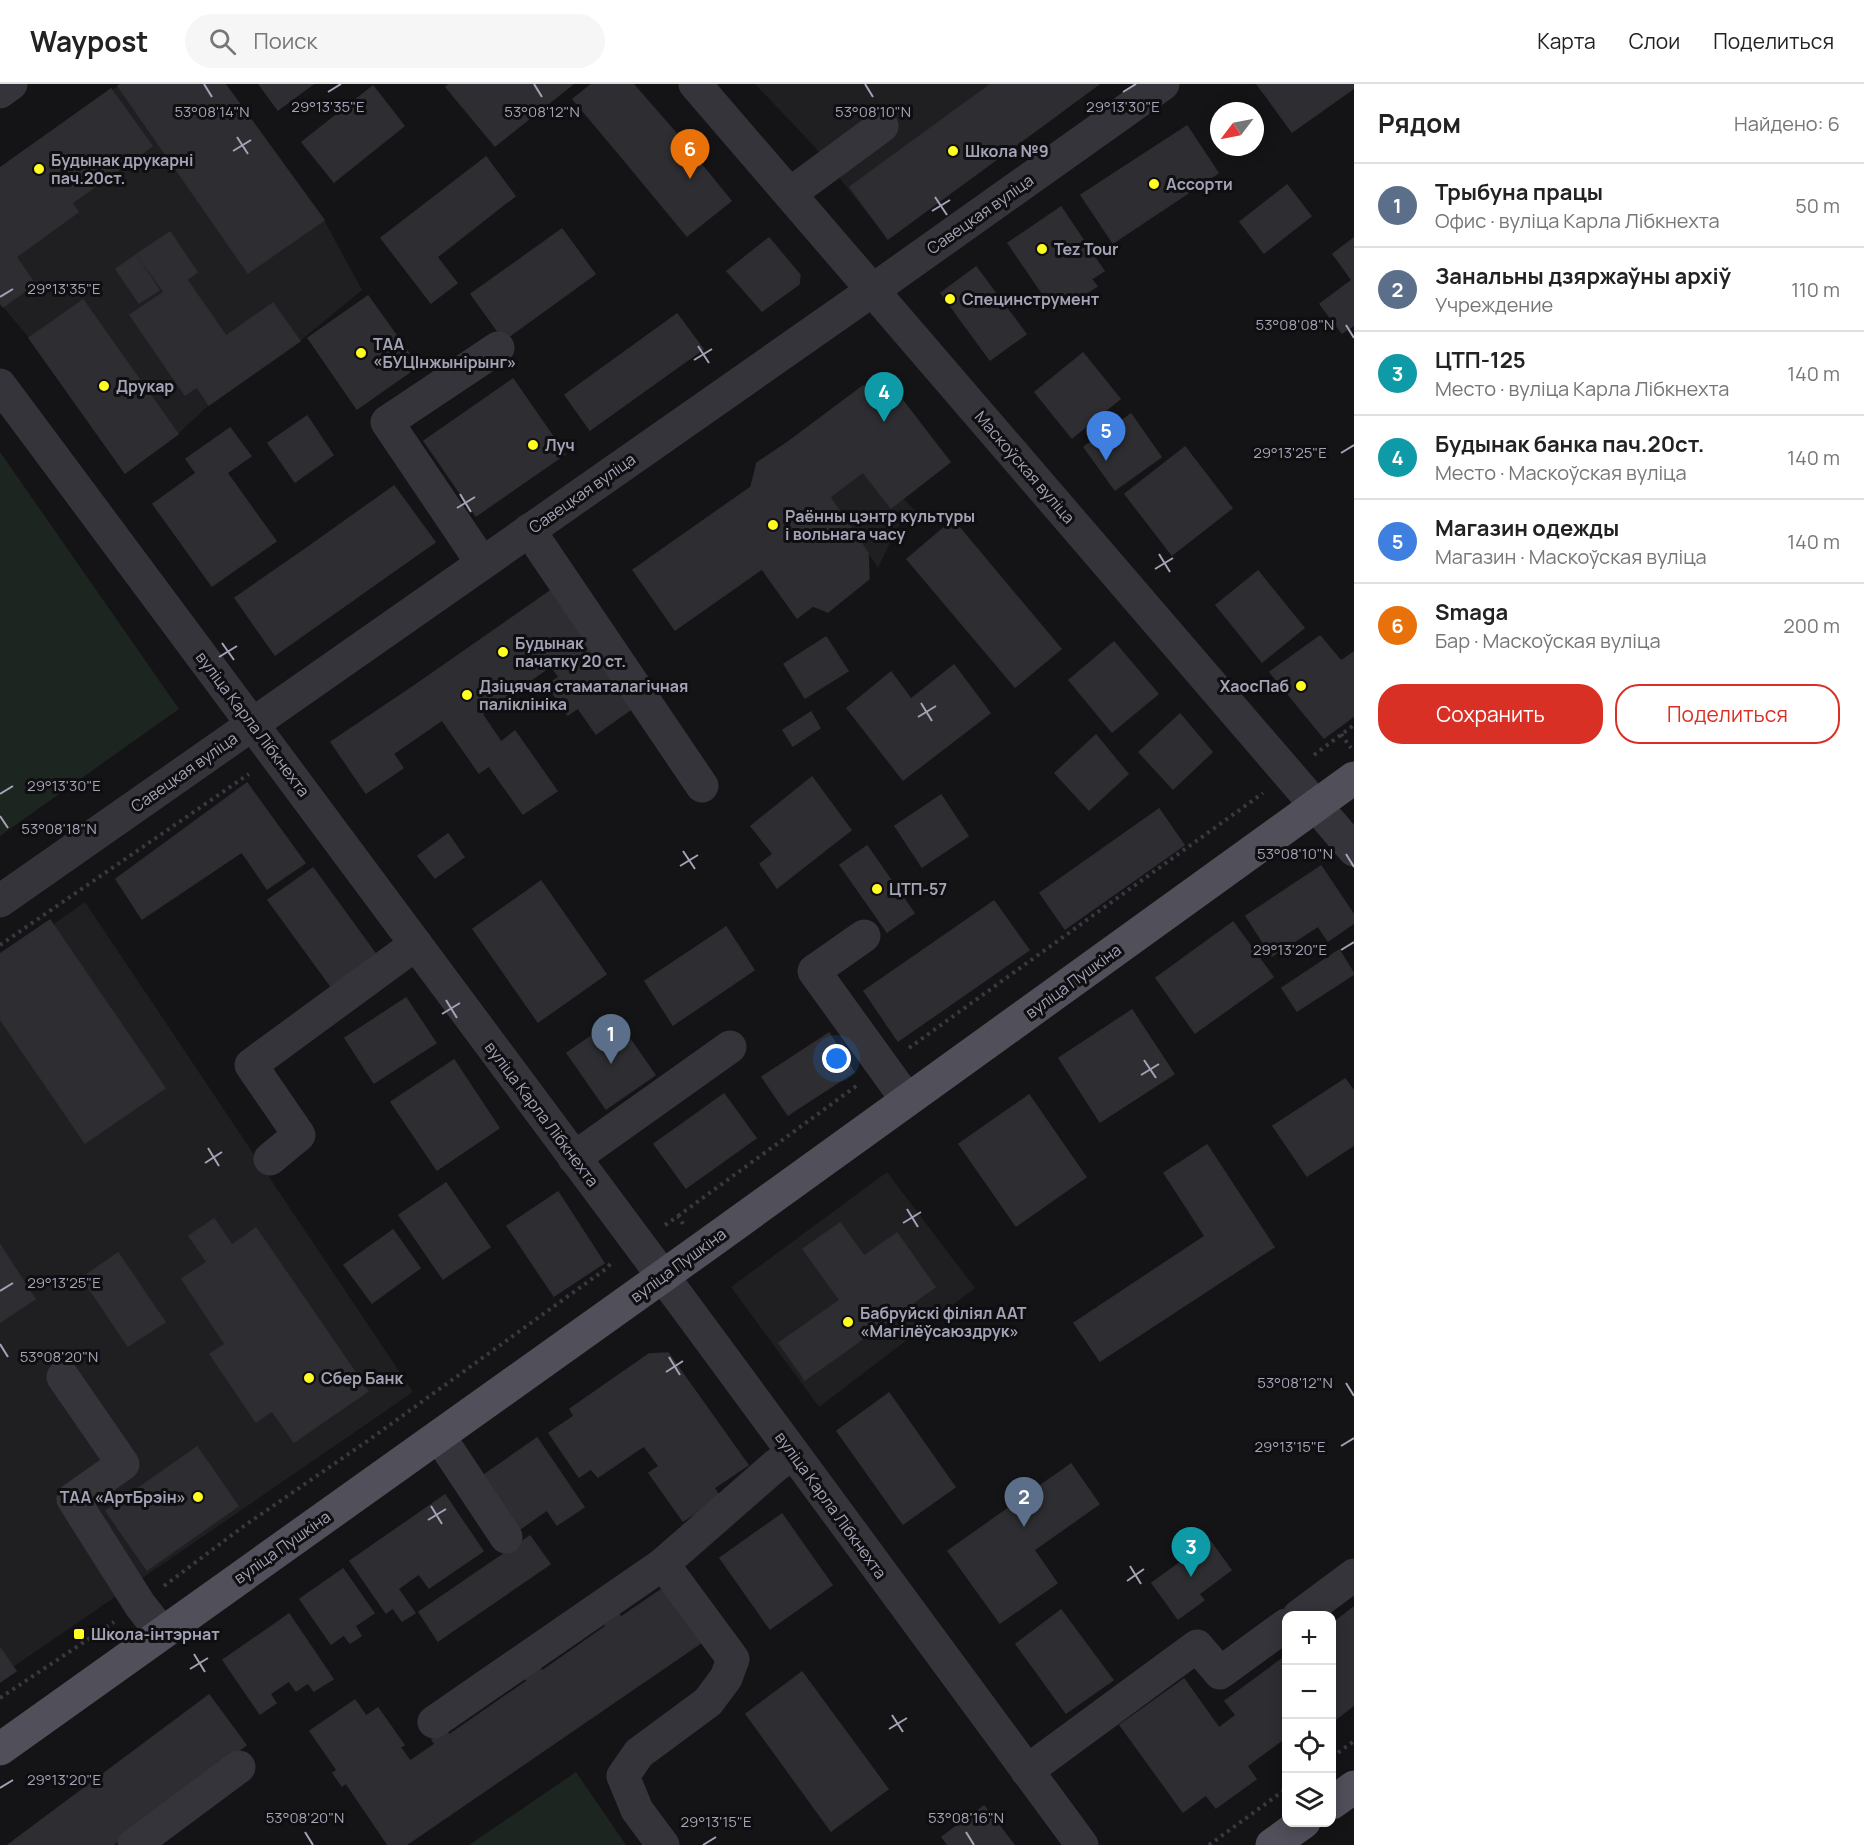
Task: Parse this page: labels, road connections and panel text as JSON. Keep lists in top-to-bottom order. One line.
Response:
{"streets":{"main road":["вуліца Пушкіна"],"street":["Савецкая вуліца","Маскоўская вуліца","вуліца Карла Лібкнехта"]},"crossings":[["Савецкая вуліца","Маскоўская вуліца"],["Савецкая вуліца","вуліца Карла Лібкнехта"],["Маскоўская вуліца","вуліца Пушкіна"],["вуліца Карла Лібкнехта","вуліца Пушкіна"]],"places":{"other":["Школа №9","Будынак друкарні пач.20ст.","Ассорти","Tez Tour","Специнструмент","ТАА «БУЦІнжынірынг»","Друкар","Луч","Раённы цэнтр культуры і вольнага часу","Будынак пачатку 20 ст.","ХаосПаб","Дзіцячая стаматалагічная паліклініка","ЦТП-57","Бабруйскі філіял ААТ «Магілёўсаюздрук»","Сбер Банк","ТАА «АртБрэін»"],"transit":["Школа-інтэрнат"]},"north":"bottom left","page":{"header":"Waypost","search":"Поиск","nav":["Карта","Слои","Поделиться"],"heading":["Рядом","Найдено: 6"],"pins":["6","4","5","1","2","3"],"list":[{"mark":"1","name":"Трыбуна працы","note":"Офис · вуліца Карла Лібкнехта","value":"50 m"},{"mark":"2","name":"Занальны дзяржаўны архіў","note":"Учреждение","value":"110 m"},{"mark":"3","name":"ЦТП-125","note":"Место · вуліца Карла Лібкнехта","value":"140 m"},{"mark":"4","name":"Будынак банка пач.20ст.","note":"Место · Маскоўская вуліца","value":"140 m"},{"mark":"5","name":"Магазин одежды","note":"Магазин · Маскоўская вуліца","value":"140 m"},{"mark":"6","name":"Smaga","note":"Бар · Маскоўская вуліца","value":"200 m"}],"buttons":["Сохранить","Поделиться"],"map_buttons":["+","−"]},"coordinates":["29°13'35\"E","29°13'30\"E","53°08'14\"N","53°08'12\"N","53°08'10\"N","53°08'08\"N","29°13'25\"E","53°08'18\"N","29°13'20\"E","53°08'20\"N","29°13'15\"E","53°08'16\"N"]}
